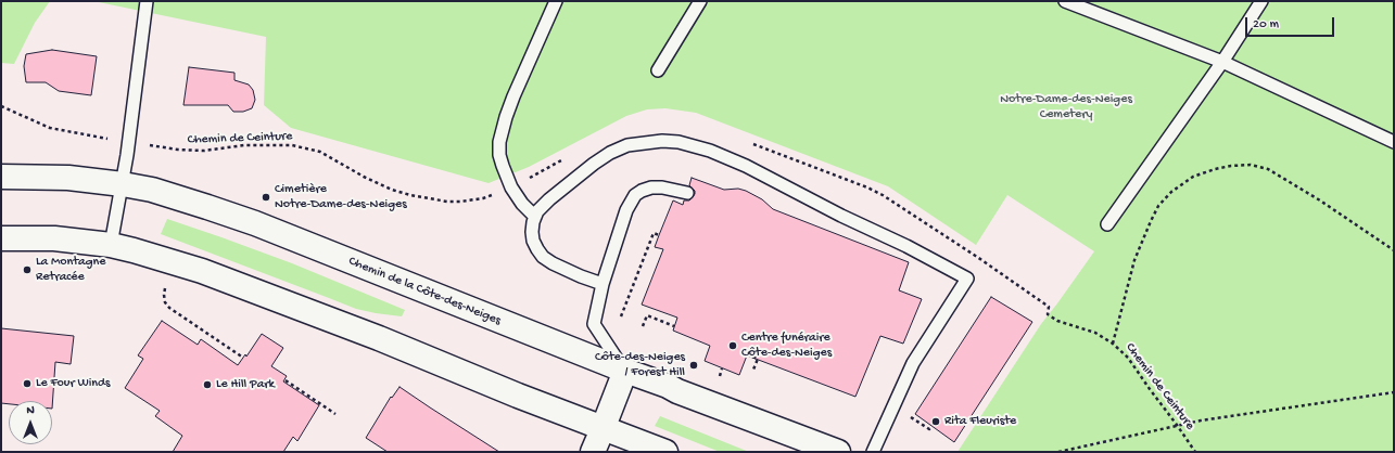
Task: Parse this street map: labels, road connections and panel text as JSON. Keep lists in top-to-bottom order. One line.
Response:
{"streets":{"main road":["Chemin de la Côte-des-Neiges"],"path":["Chemin de Ceinture"]},"parks":["Notre-Dame-des-Neiges Cemetery"],"places":["Cimetière Notre-Dame-des-Neiges","La Montagne Retracée","Centre funéraire Côte-des-Neiges","Côte-des-Neiges / Forest Hill","Le Four Winds","Le Hill Park","Rita Fleuriste"],"scale_bar":"20 m","north":"top"}
